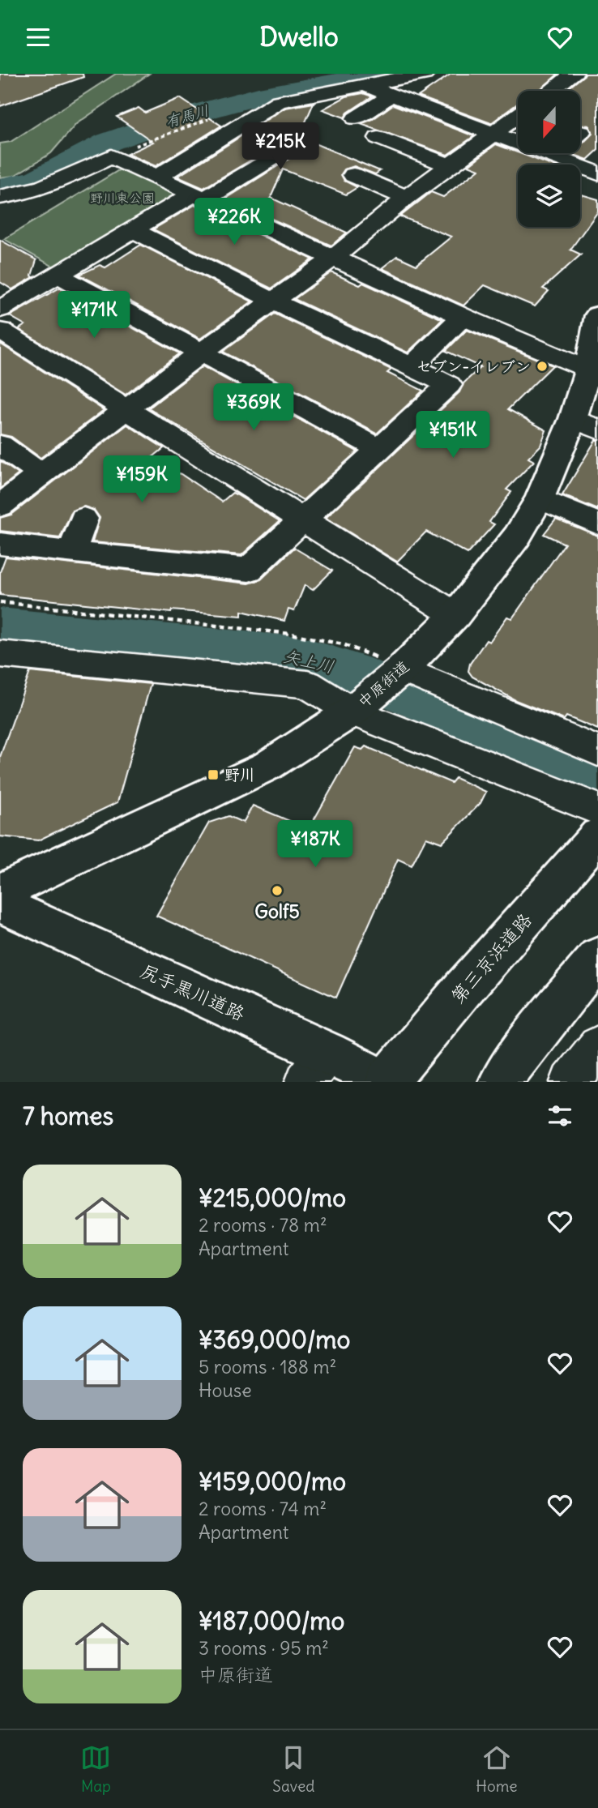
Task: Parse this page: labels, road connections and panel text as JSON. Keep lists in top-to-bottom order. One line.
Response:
{"streets":{"main road":["中原街道","第三京浜道路","尻手黒川道路"]},"crossings":[["第三京浜道路","尻手黒川道路"]],"water":["有馬川","矢上川"],"parks":["野川東公園"],"places":{"other":["セブン-イレブン","Golf5"],"transit":["野川"]},"north":"bottom","page":{"header":"Dwello","price":["¥215K","¥226K","¥171K","¥369K","¥151K","¥159K","¥187K"],"heading":"7 homes","list":[{"name":"¥215,000/mo","note":"2 rooms · 78 m² · Apartment"},{"name":"¥369,000/mo","note":"5 rooms · 188 m² · House"},{"name":"¥159,000/mo","note":"2 rooms · 74 m² · Apartment"},{"name":"¥187,000/mo","note":"3 rooms · 95 m² · 中原街道"}],"tabs":["Map","Saved","Home"]}}
